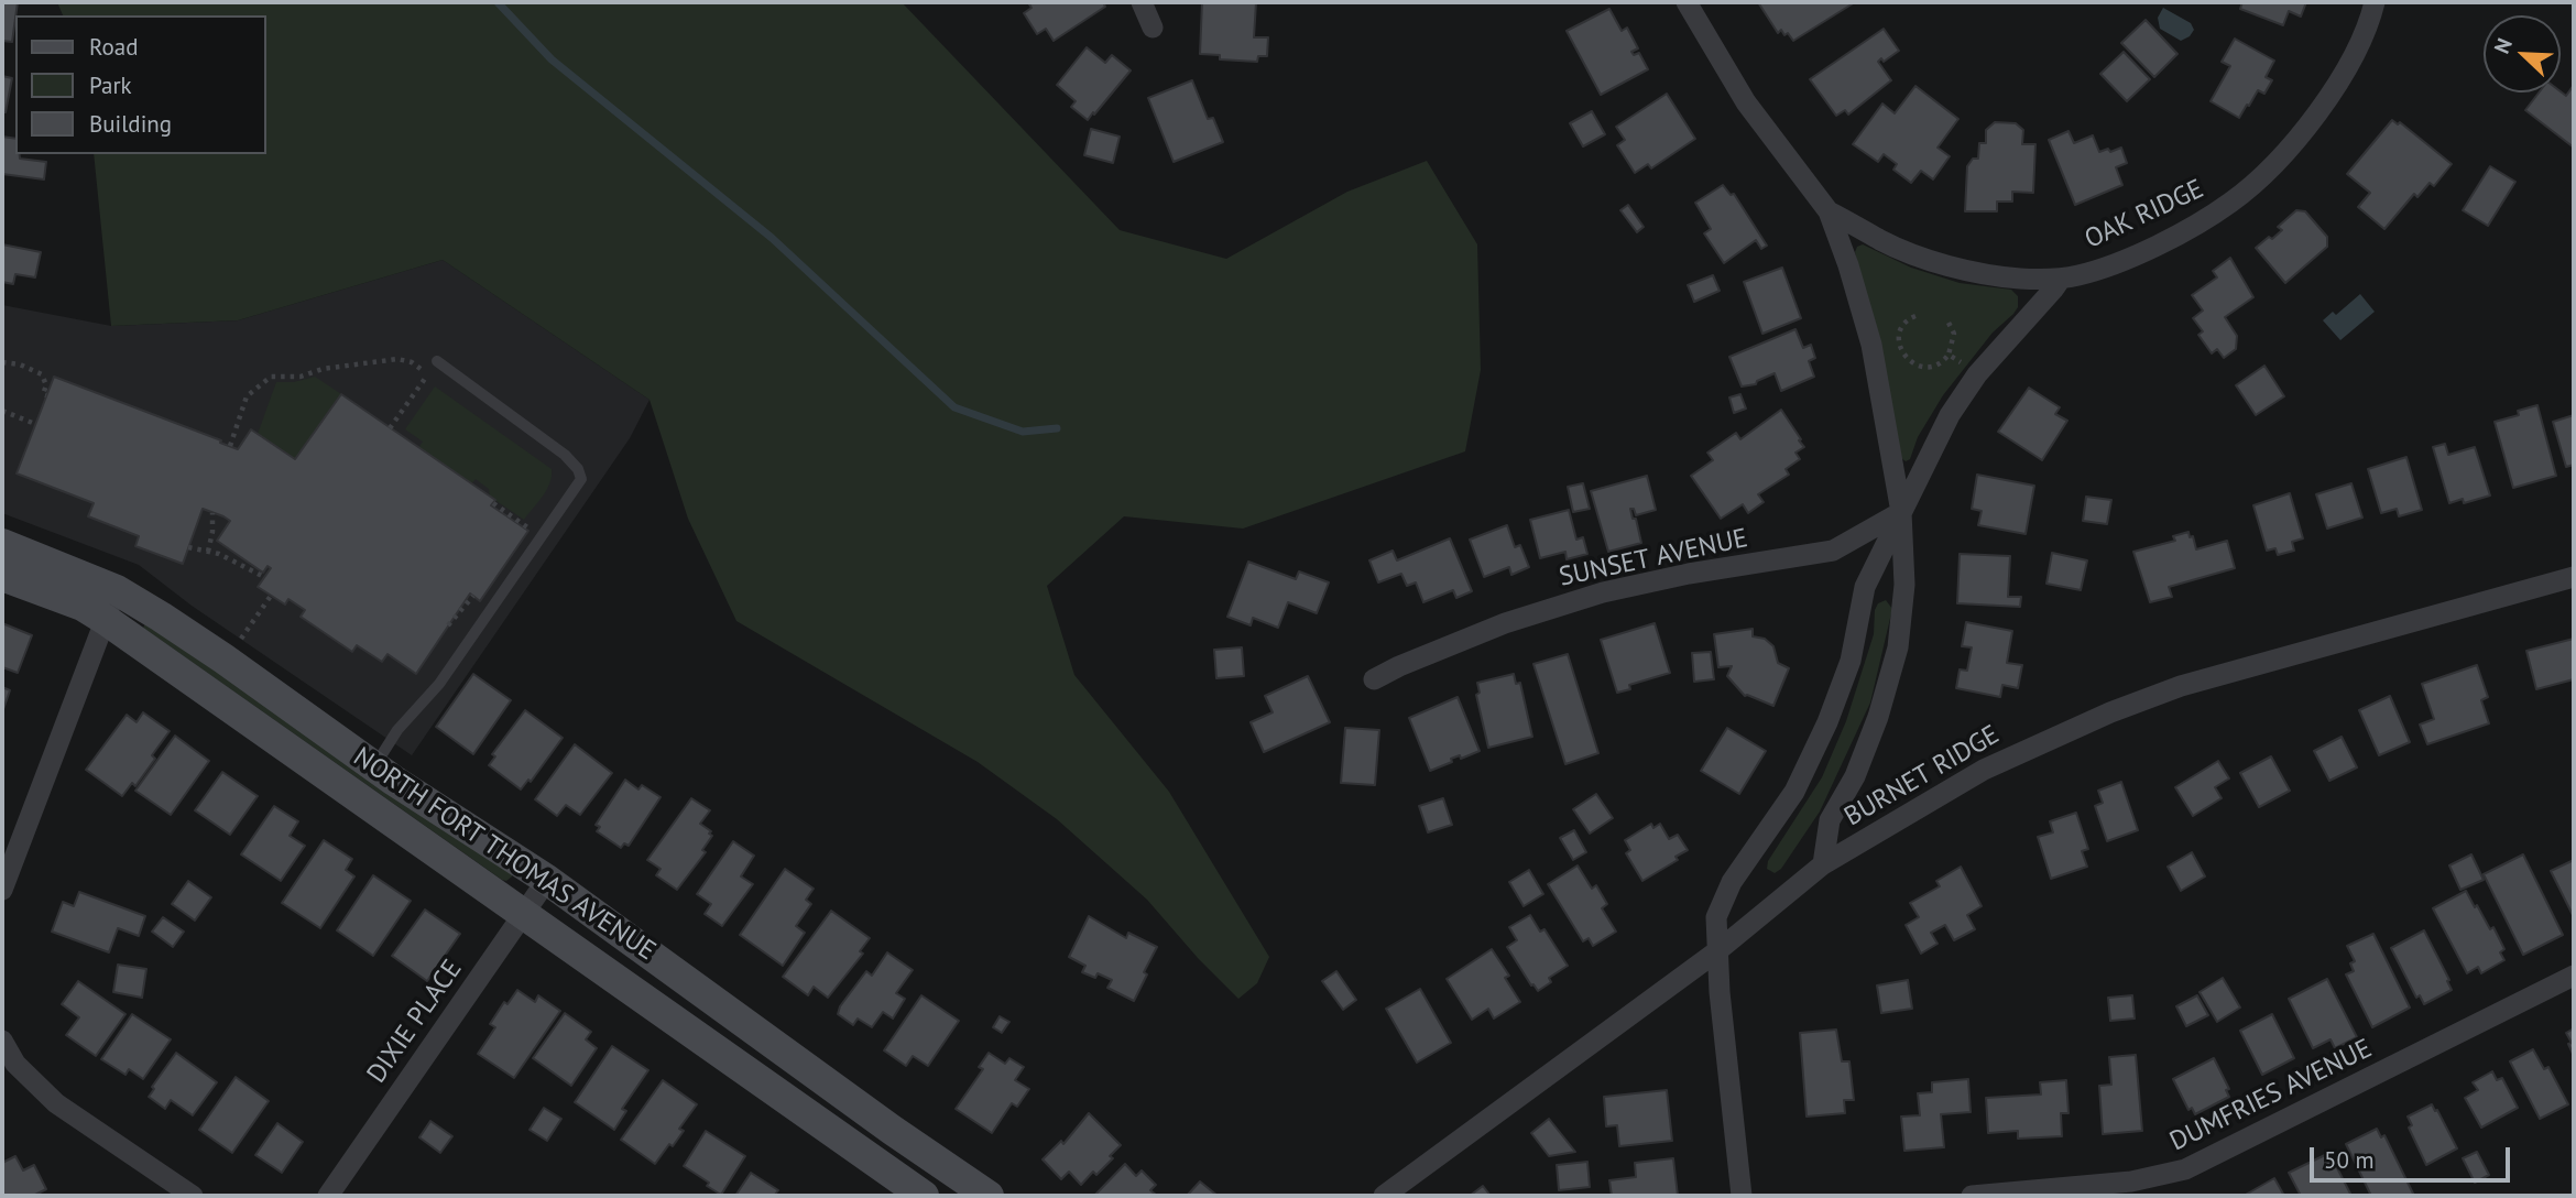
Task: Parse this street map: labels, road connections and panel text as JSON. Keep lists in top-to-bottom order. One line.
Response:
{"streets":{"street":["OAK RIDGE","SUNSET AVENUE","BURNET RIDGE","NORTH FORT THOMAS AVENUE","DIXIE PLACE","DUMFRIES AVENUE"]},"crossings":[["OAK RIDGE","SUNSET AVENUE"],["OAK RIDGE","BURNET RIDGE"],["NORTH FORT THOMAS AVENUE","DIXIE PLACE"]],"legend":["Road","Park","Building"],"scale_bar":"50 m","north":"top left"}
